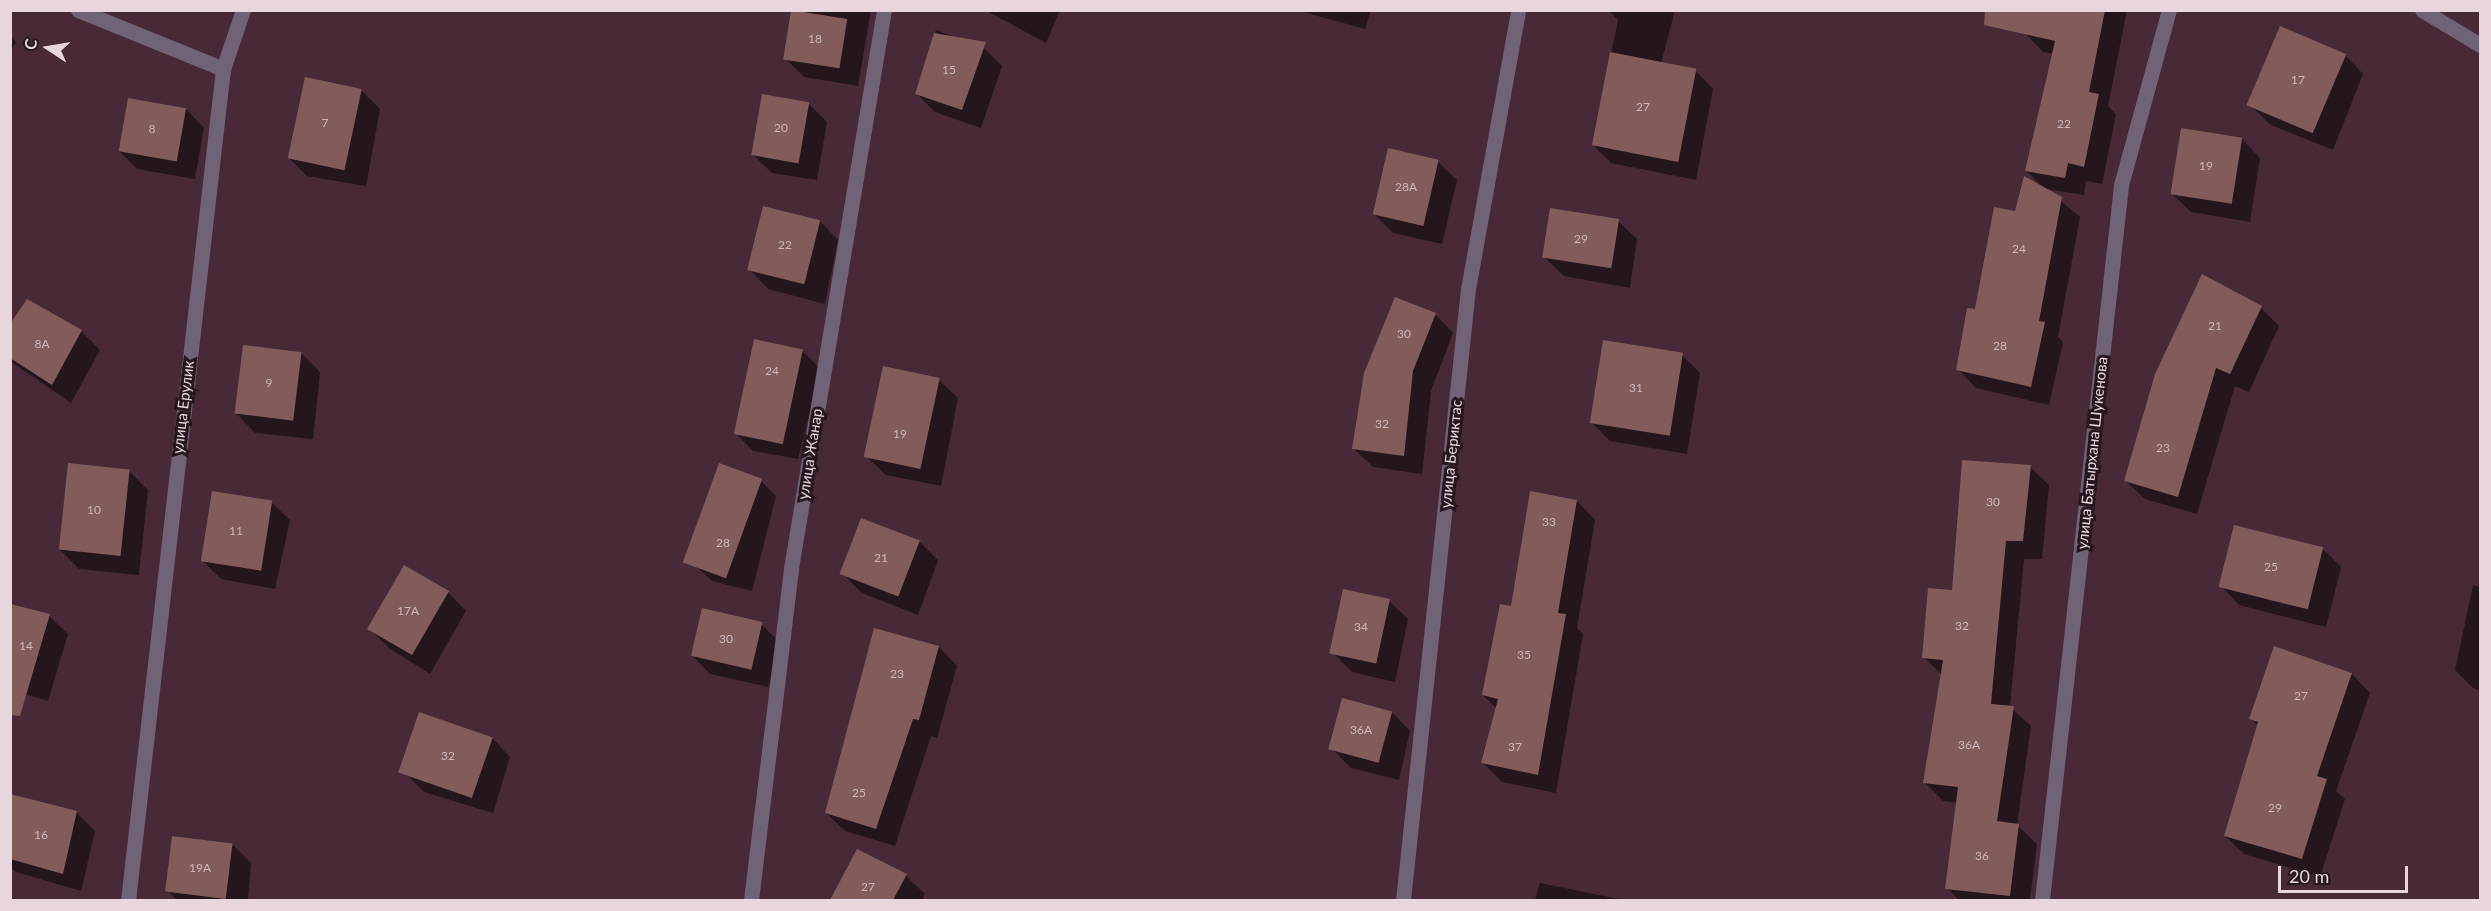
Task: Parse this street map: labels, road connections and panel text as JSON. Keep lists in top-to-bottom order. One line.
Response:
{"streets":{"street":["улица Ерулик","улица Батырхана Шукенова","улица Жанар","улица Бериктас"]},"house_numbers":["18","15","17","27","7","22","20","8","19","28А","29","22","24","21","30","8А","28","24","9","31","32","19","23","30","10","33","11","28","21","25","17А","32","34","30","14","35","23","27","36А","36А","37","32","25","29","16","36","19А","27"],"scale_bar":"20 m","north":"left"}
